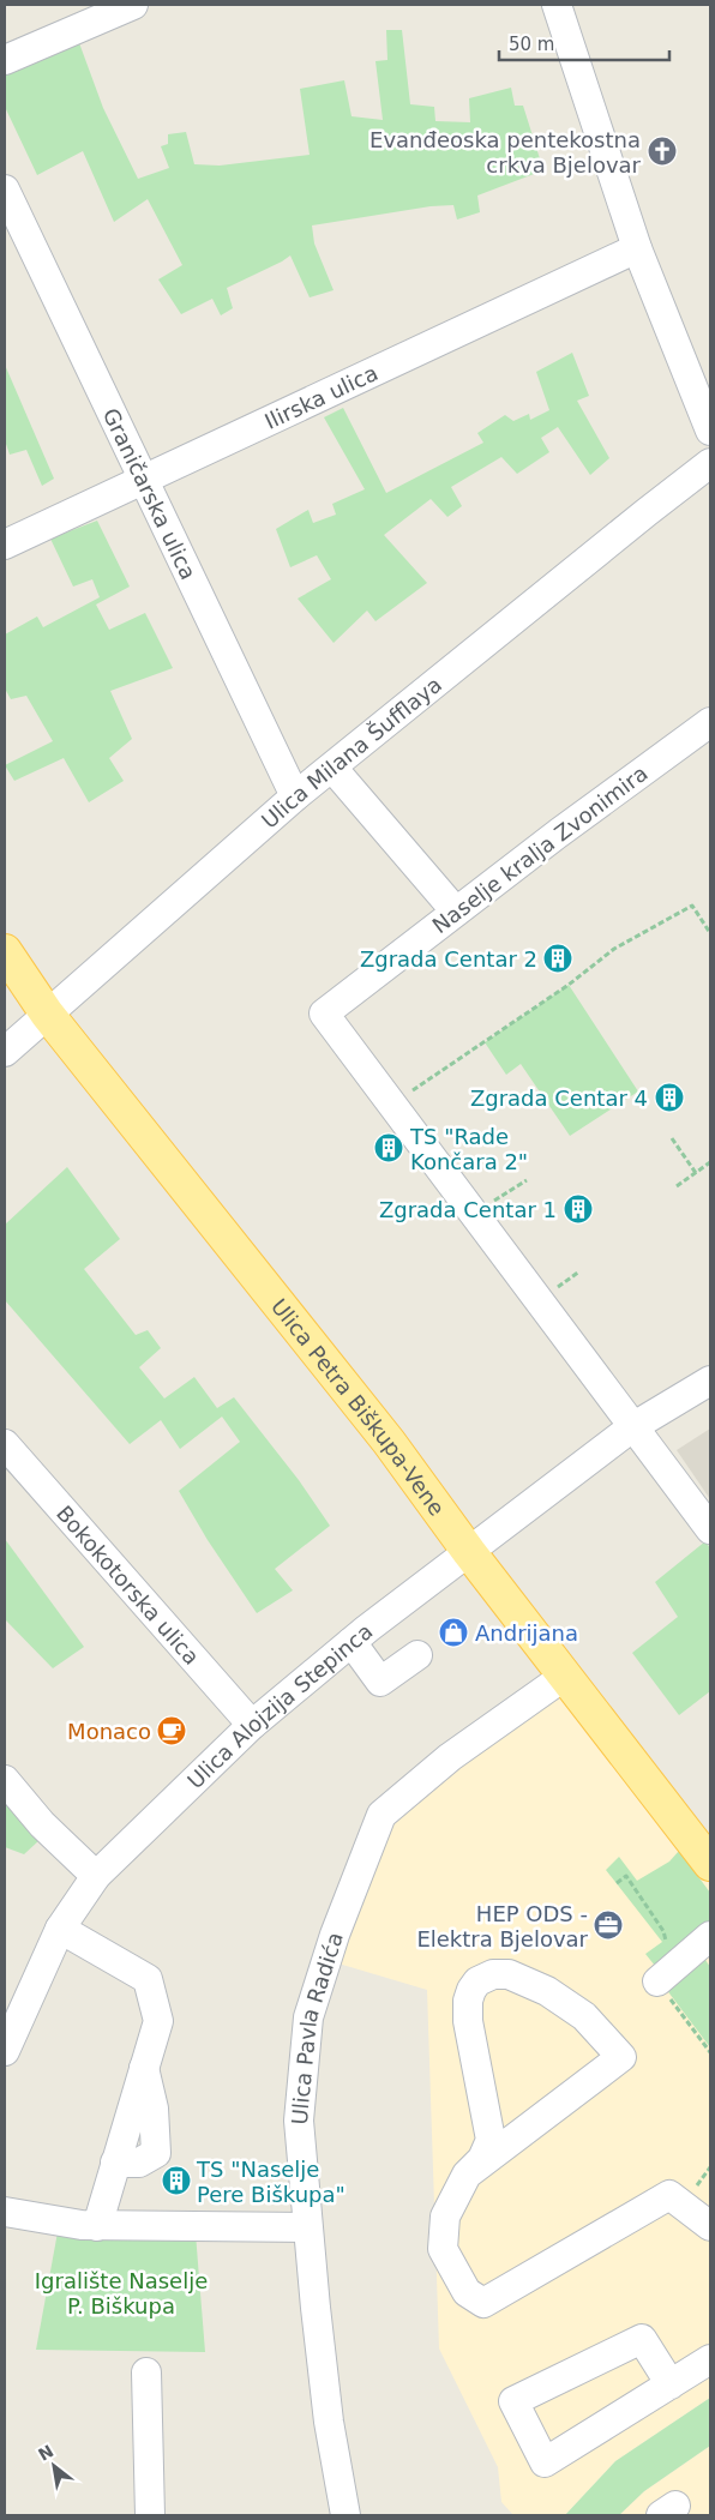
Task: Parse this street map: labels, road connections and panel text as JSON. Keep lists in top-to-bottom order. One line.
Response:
{"streets":{"main road":["Ulica Petra Biškupa-Vene"],"street":["Ilirska ulica","Graničarska ulica","Ulica Milana Šufflaya","Naselje kralja Zvonimira","Bokokotorska ulica","Ulica Alojzija Stepinca","Ulica Pavla Radića"]},"crossings":[["Ilirska ulica","Graničarska ulica"],["Graničarska ulica","Ulica Milana Šufflaya"],["Ulica Milana Šufflaya","Ulica Petra Biškupa-Vene"],["Naselje kralja Zvonimira","Ulica Alojzija Stepinca"],["Ulica Petra Biškupa-Vene","Ulica Alojzija Stepinca"],["Ulica Petra Biškupa-Vene","Ulica Pavla Radića"],["Bokokotorska ulica","Ulica Alojzija Stepinca"]],"parks":["Igralište Naselje P. Biškupa"],"places":{"church":["Evanđeoska pentekostna crkva Bjelovar"],"building":["Zgrada Centar 2","Zgrada Centar 4","TS \"Rade Končara 2\"","Zgrada Centar 1","TS \"Naselje Pere Biškupa\""],"shop":["Andrijana"],"cafe":["Monaco"],"office":["HEP ODS - Elektra Bjelovar"]},"scale_bar":"50 m","north":"top left"}
